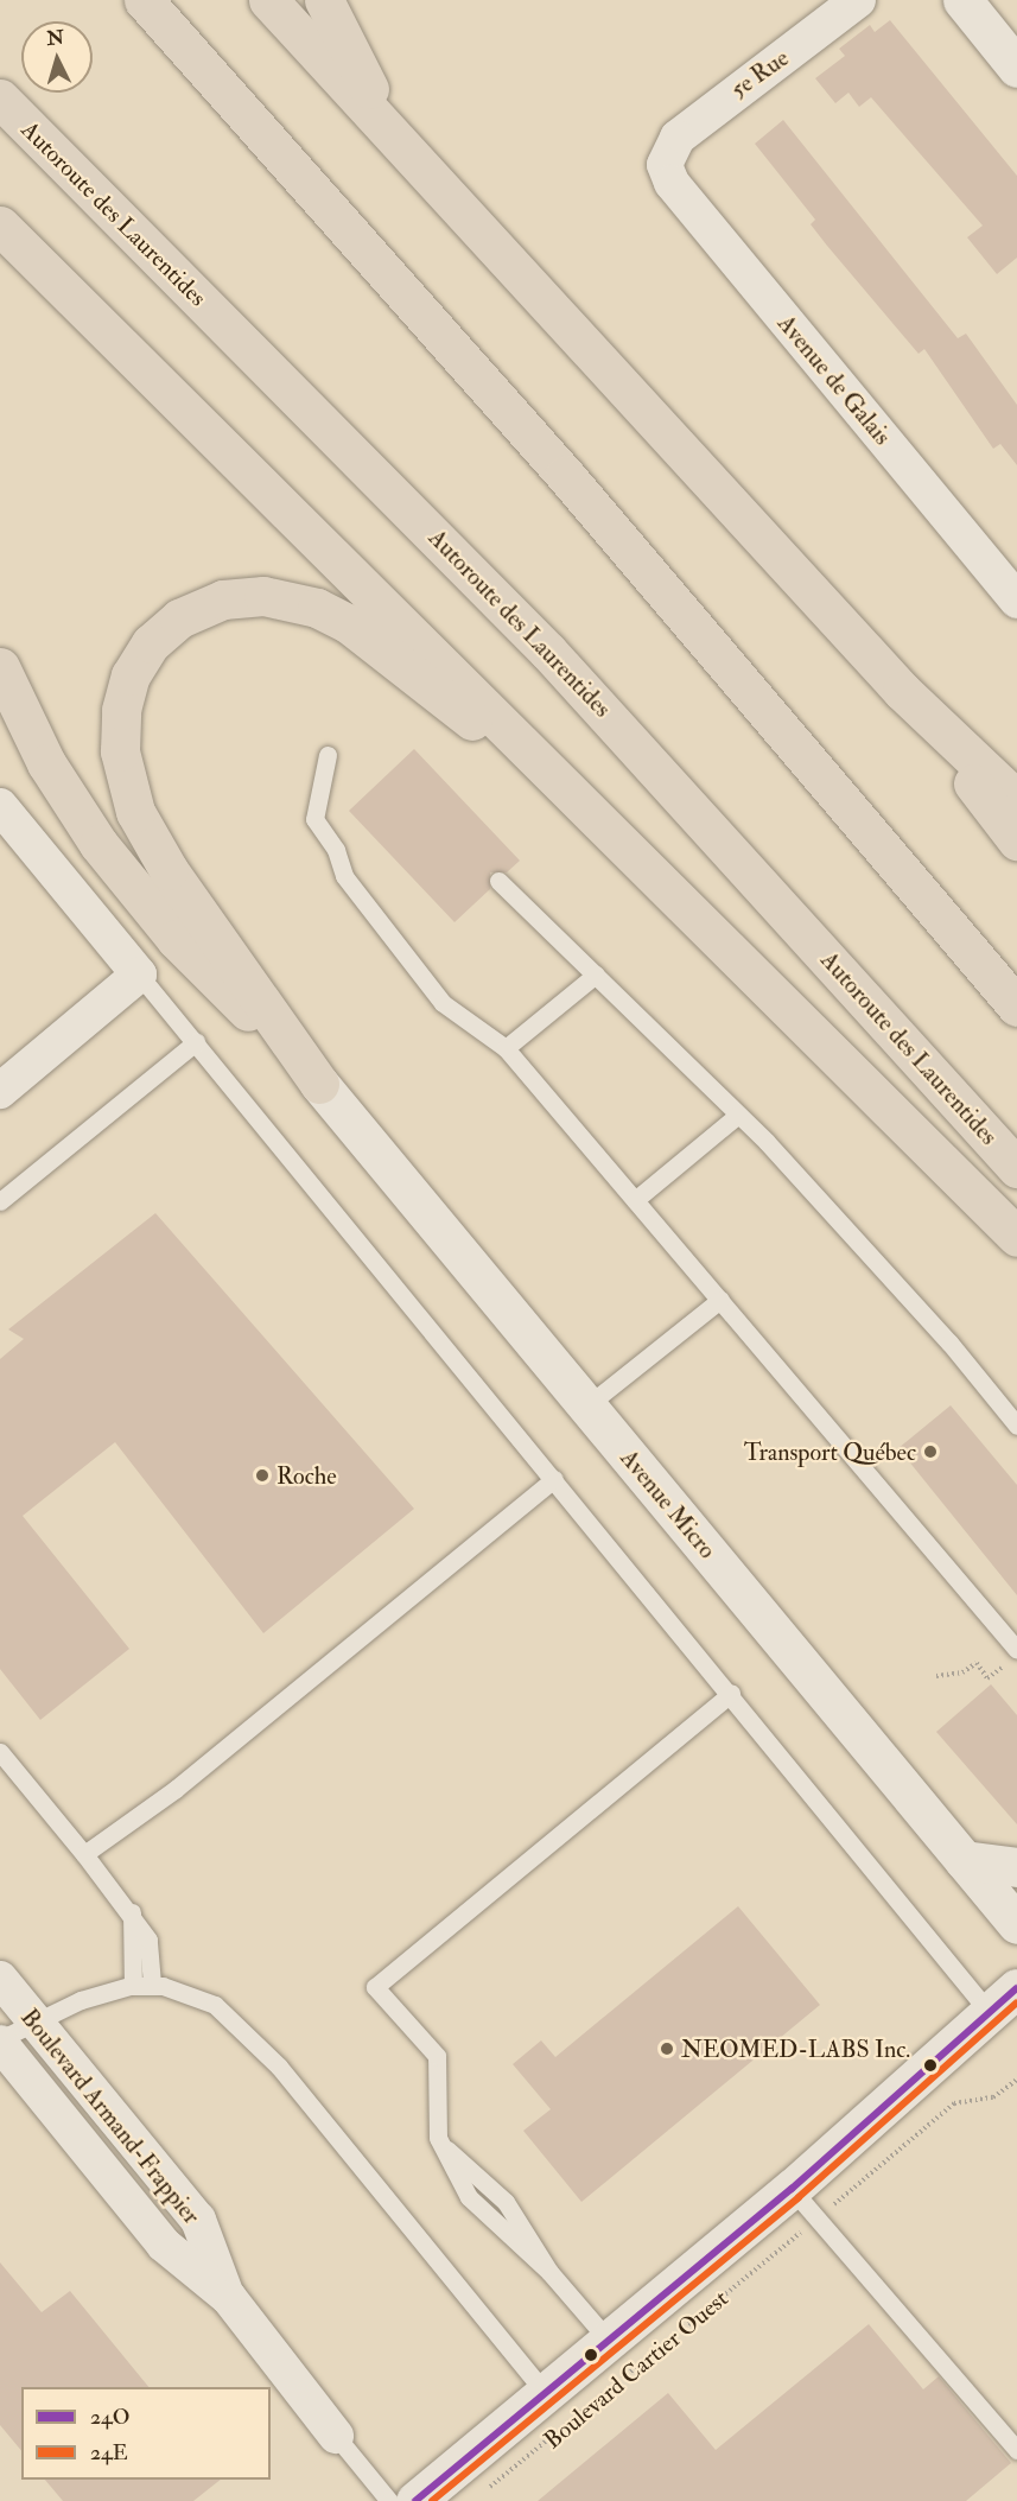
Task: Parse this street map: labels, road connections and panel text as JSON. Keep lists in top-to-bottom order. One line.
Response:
{"streets":{"highway":["Autoroute des Laurentides"],"street":["5e Rue","Avenue de Galais","Avenue Micro","Boulevard Armand-Frappier","Boulevard Cartier Ouest"]},"crossings":[["5e Rue","Avenue de Galais"]],"places":["Transport Québec","Roche","NEOMED-LABS Inc."],"lines":["transit line 24O","transit line 24E"],"legend":["24O","24E"],"north":"top"}
